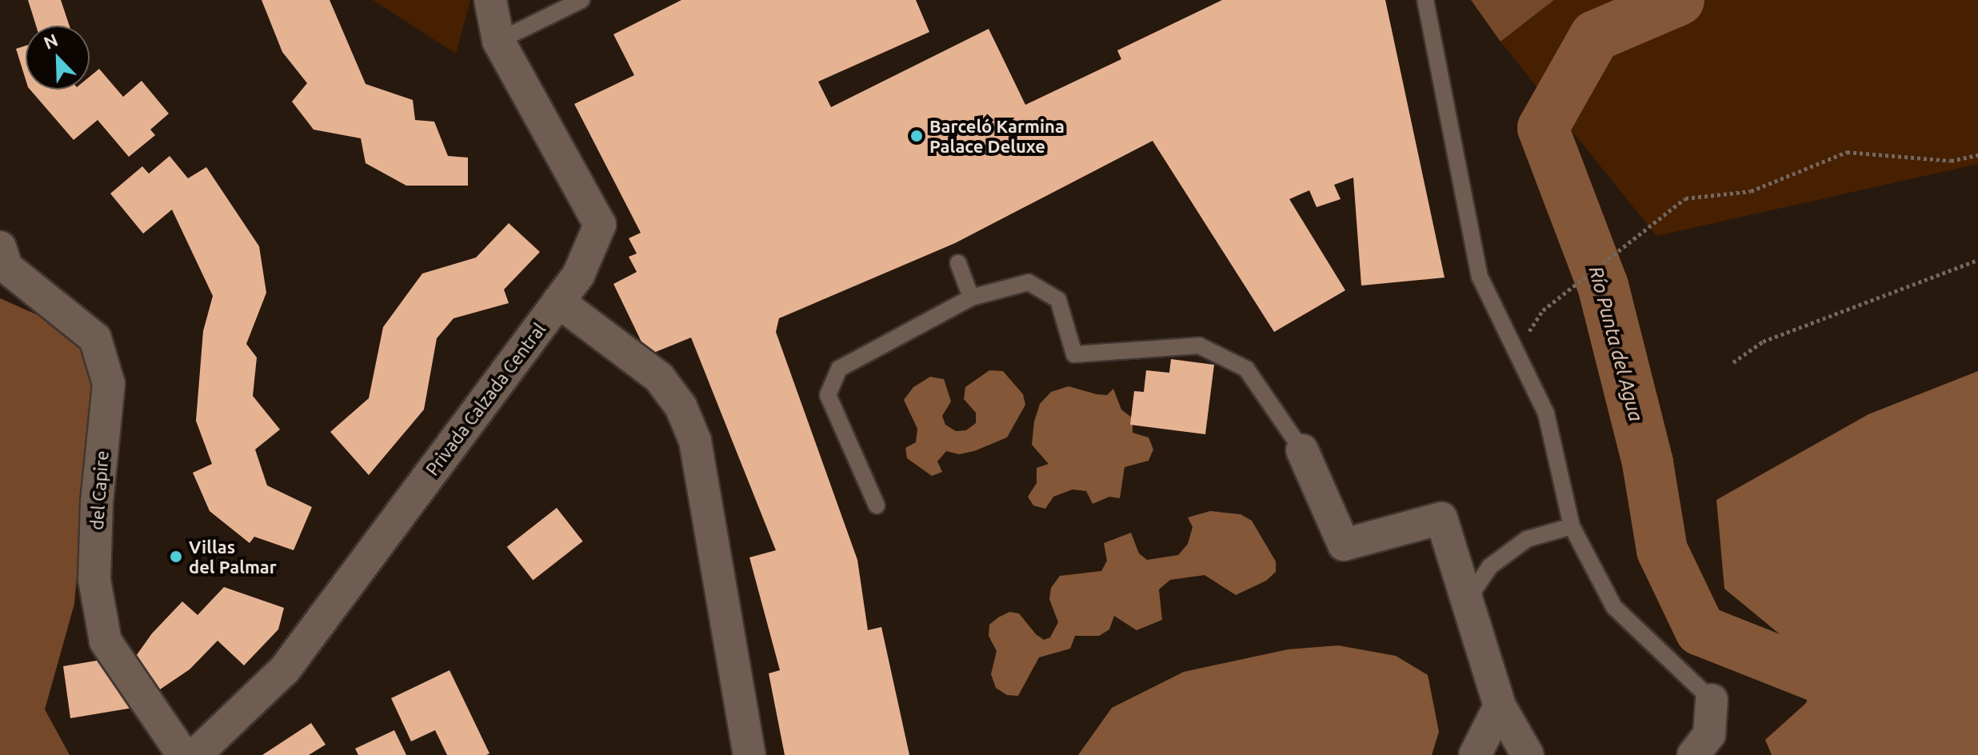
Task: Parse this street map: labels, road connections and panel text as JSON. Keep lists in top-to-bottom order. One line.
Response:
{"streets":{"street":["Privada Calzada Central","del Capire"]},"water":["Río Punta del Agua"],"places":["Barceló Karmina Palace Deluxe","Villas del Palmar"],"north":"top left"}
